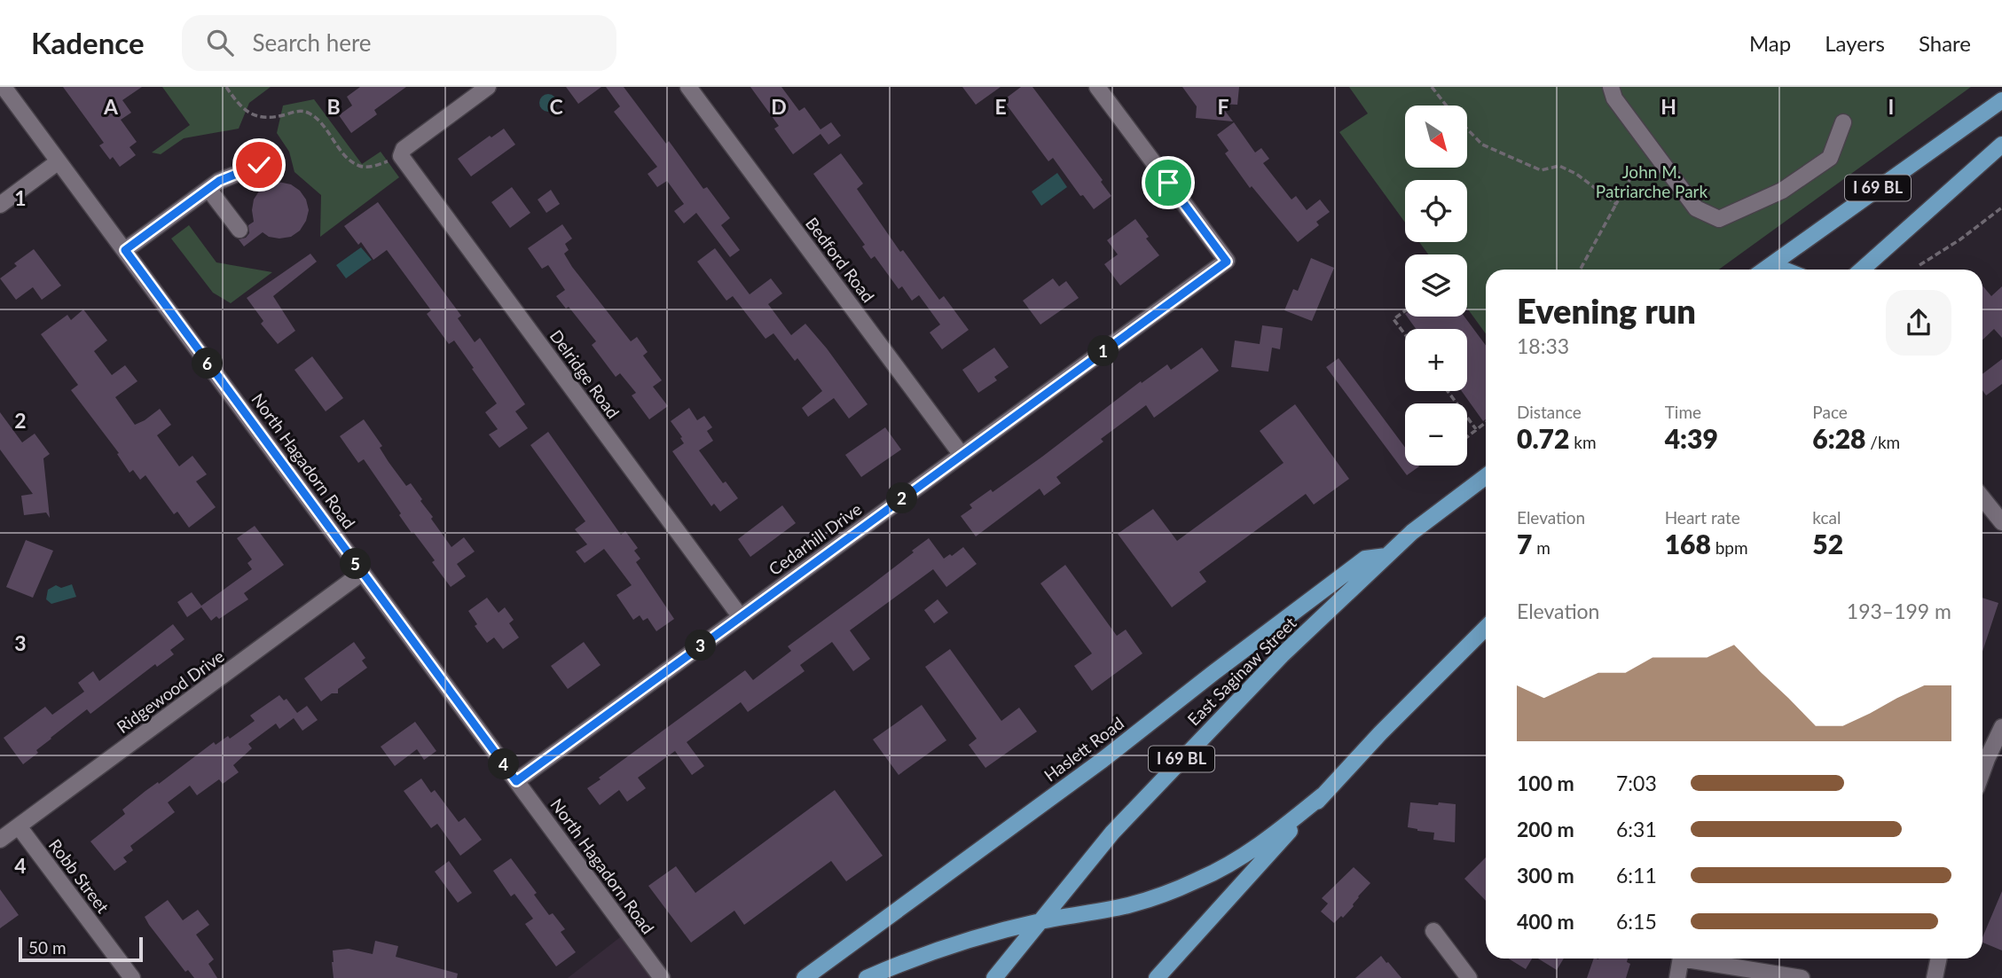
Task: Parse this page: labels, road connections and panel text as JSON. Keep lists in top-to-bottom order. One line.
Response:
{"streets":{"main road":["I 69 BL","East Saginaw Street","Haslett Road"],"street":["Bedford Road","Delridge Road","North Hagadorn Road","Cedarhill Drive","Ridgewood Drive","Robb Street"]},"crossings":[["Bedford Road","Cedarhill Drive"],["Delridge Road","Cedarhill Drive"],["North Hagadorn Road","Cedarhill Drive"],["North Hagadorn Road","Ridgewood Drive"],["East Saginaw Street","Haslett Road"],["Ridgewood Drive","Robb Street"]],"parks":["John M. Patriarche Park"],"scale_bar":"50 m","north":"bottom right","page":{"header":"Kadence","search":"Search here","nav":["Map","Layers","Share"],"map_buttons":["+","−"],"heading":["Evening run","18:33"],"pins":["1","6","2","5","3","4"],"stats":[["Distance","0.72 km"],["Time","4:39"],["Pace","6:28 /km"],["Elevation","7 m"],["Heart rate","168 bpm"],["kcal","52"]],"chart":["Elevation","193–199 m"],"list":[{"name":"100 m","note":"7:03"},{"name":"200 m","note":"6:31"},{"name":"300 m","note":"6:11"},{"name":"400 m","note":"6:15"}],"scale":"50 m"},"grid":{"columns":["A","B","C","D","E","F","H","I"],"rows":["1","2","3","4"]}}
